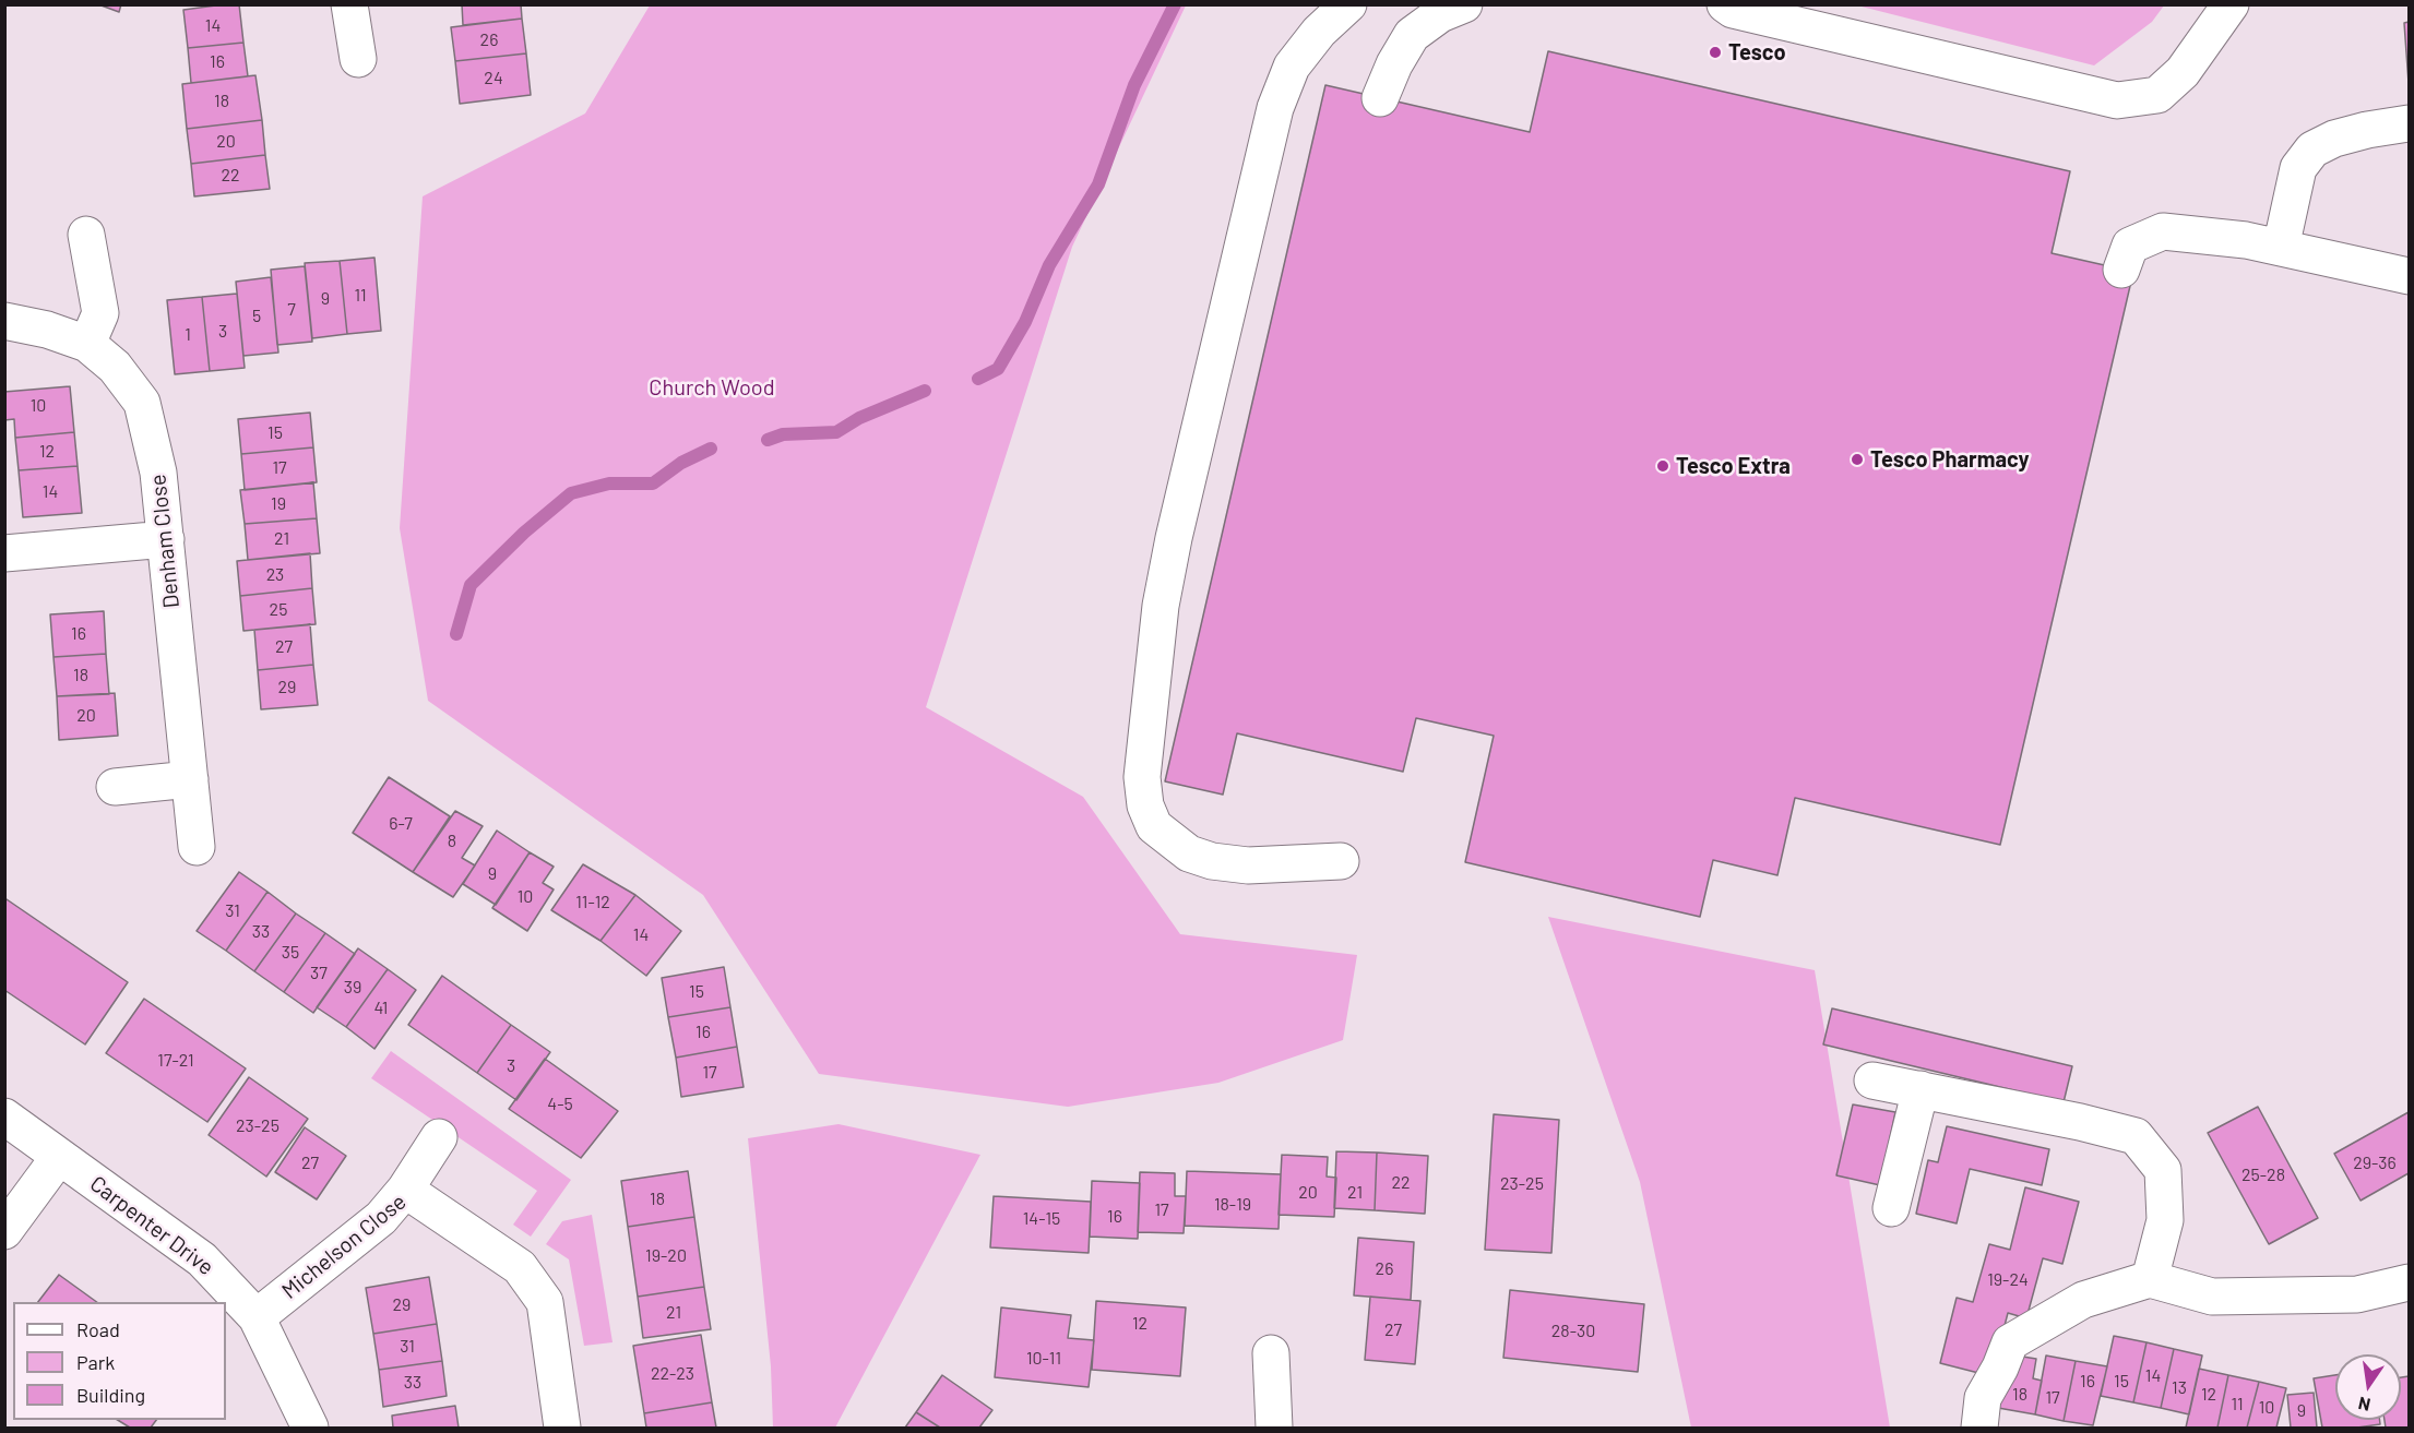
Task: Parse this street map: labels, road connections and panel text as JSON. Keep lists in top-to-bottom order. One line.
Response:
{"streets":{"street":["Denham Close","Carpenter Drive","Michelson Close"]},"crossings":[["Carpenter Drive","Michelson Close"]],"parks":["Church Wood"],"places":["Tesco","Tesco Pharmacy","Tesco Extra"],"house_numbers":["14","26","16","24","18","20","22","11","9","7","5","3","1","10","15","12","17","14","19","21","23","25","16","27","18","29","20","6-7","8","9","10","11-12","31","33","14","35","37","39","15","41","16","17-21","3","17","4-5","23-25","27","29-36","25-28","22","23-25","20","21","18","18-19","17","16","14-15","19-20","26","19-24","29","21","12","27","28-30","31","10-11","22-23","14","16","15","33","13","18","12","17","11","10","9"],"legend":["Road","Park","Building"],"north":"bottom"}
